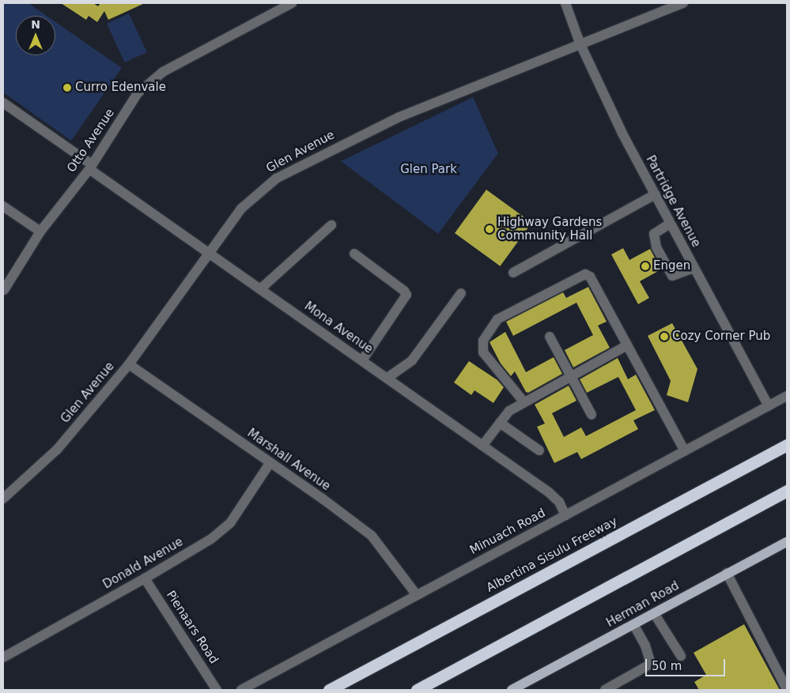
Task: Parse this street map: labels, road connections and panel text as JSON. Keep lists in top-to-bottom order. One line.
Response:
{"streets":{"highway":["Albertina Sisulu Freeway"],"main road":["Herman Road"],"street":["Otto Avenue","Glen Avenue","Partridge Avenue","Mona Avenue","Marshall Avenue","Minuach Road","Donald Avenue","Pienaars Road"]},"crossings":[["Otto Avenue","Mona Avenue"],["Glen Avenue","Partridge Avenue"],["Glen Avenue","Mona Avenue"],["Glen Avenue","Marshall Avenue"],["Partridge Avenue","Minuach Road"],["Mona Avenue","Minuach Road"],["Marshall Avenue","Minuach Road"],["Marshall Avenue","Donald Avenue"],["Donald Avenue","Pienaars Road"]],"parks":["Glen Park"],"places":["Curro Edenvale","Highway Gardens Community Hall","Engen","Cozy Corner Pub"],"scale_bar":"50 m","north":"top"}
